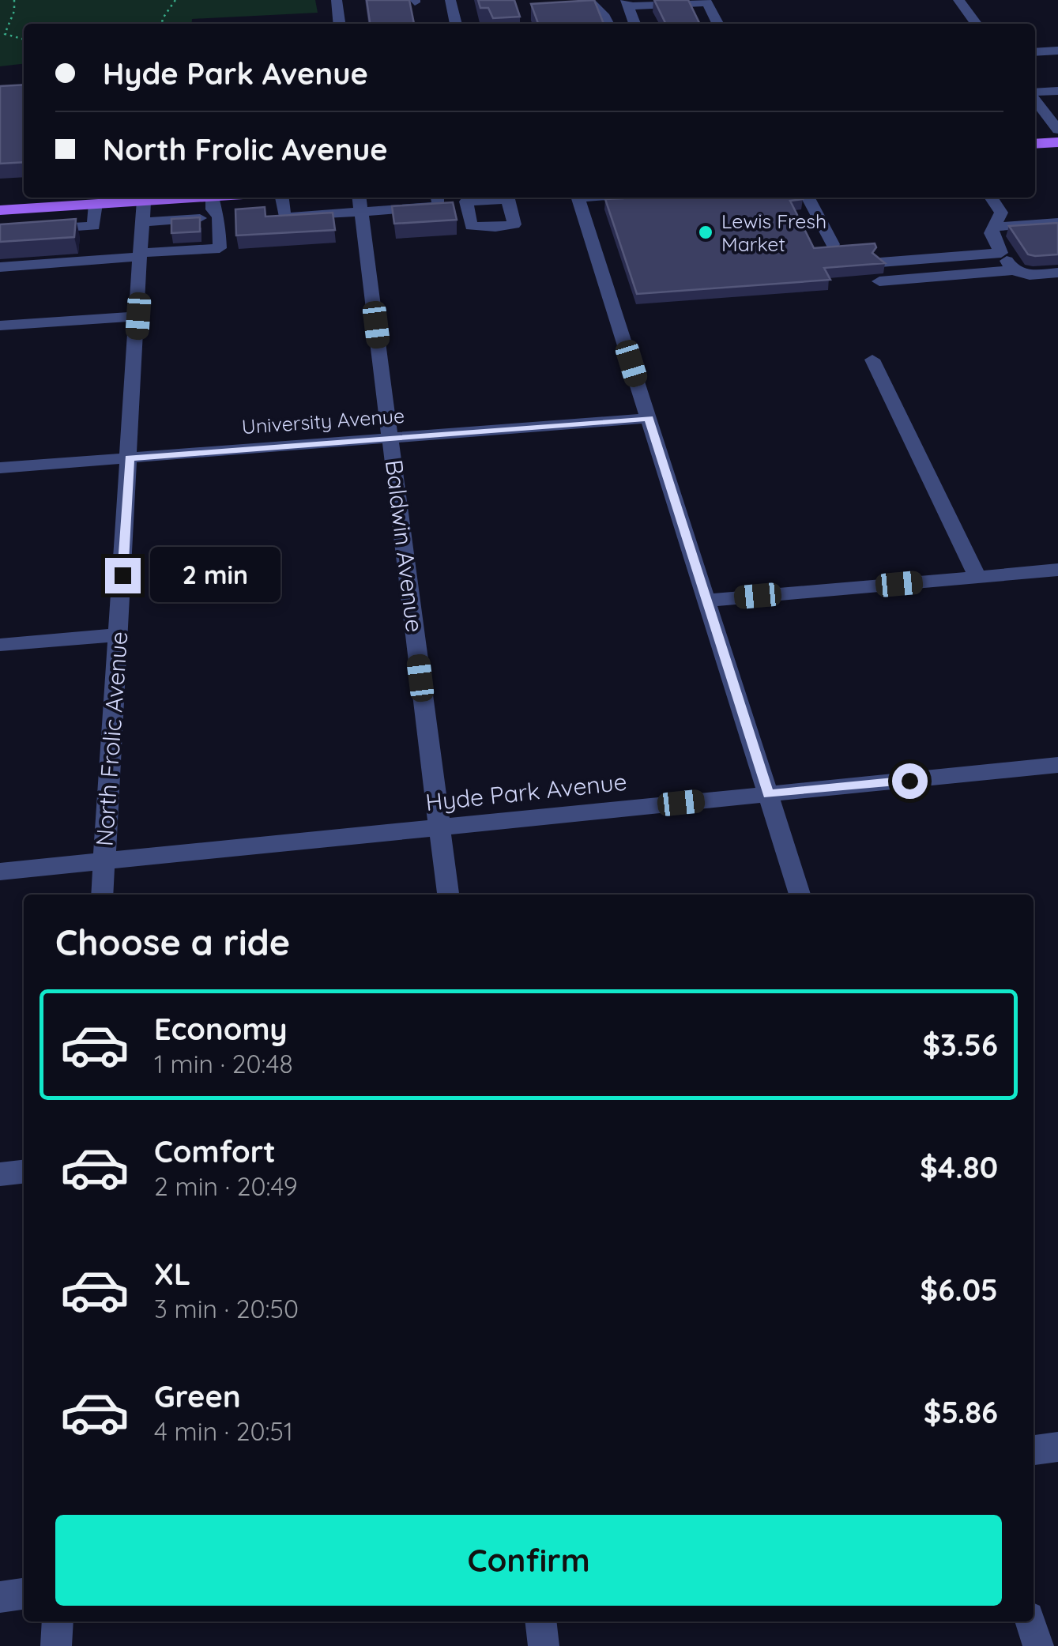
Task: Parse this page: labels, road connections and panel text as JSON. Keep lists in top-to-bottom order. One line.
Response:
{"streets":{"street":["University Avenue","Baldwin Avenue","North Frolic Avenue","Hyde Park Avenue"]},"crossings":[["University Avenue","Baldwin Avenue"],["University Avenue","North Frolic Avenue"],["Baldwin Avenue","Hyde Park Avenue"],["North Frolic Avenue","Hyde Park Avenue"]],"places":["Lewis Fresh Market"],"page":{"banner":["Hyde Park Avenue","North Frolic Avenue"],"bubble":"2 min","heading":"Choose a ride","list":[{"name":"Economy","note":"1 min · 20:48","value":"$3.56"},{"name":"Comfort","note":"2 min · 20:49","value":"$4.80"},{"name":"XL","note":"3 min · 20:50","value":"$6.05"},{"name":"Green","note":"4 min · 20:51","value":"$5.86"}],"buttons":"Confirm"}}
